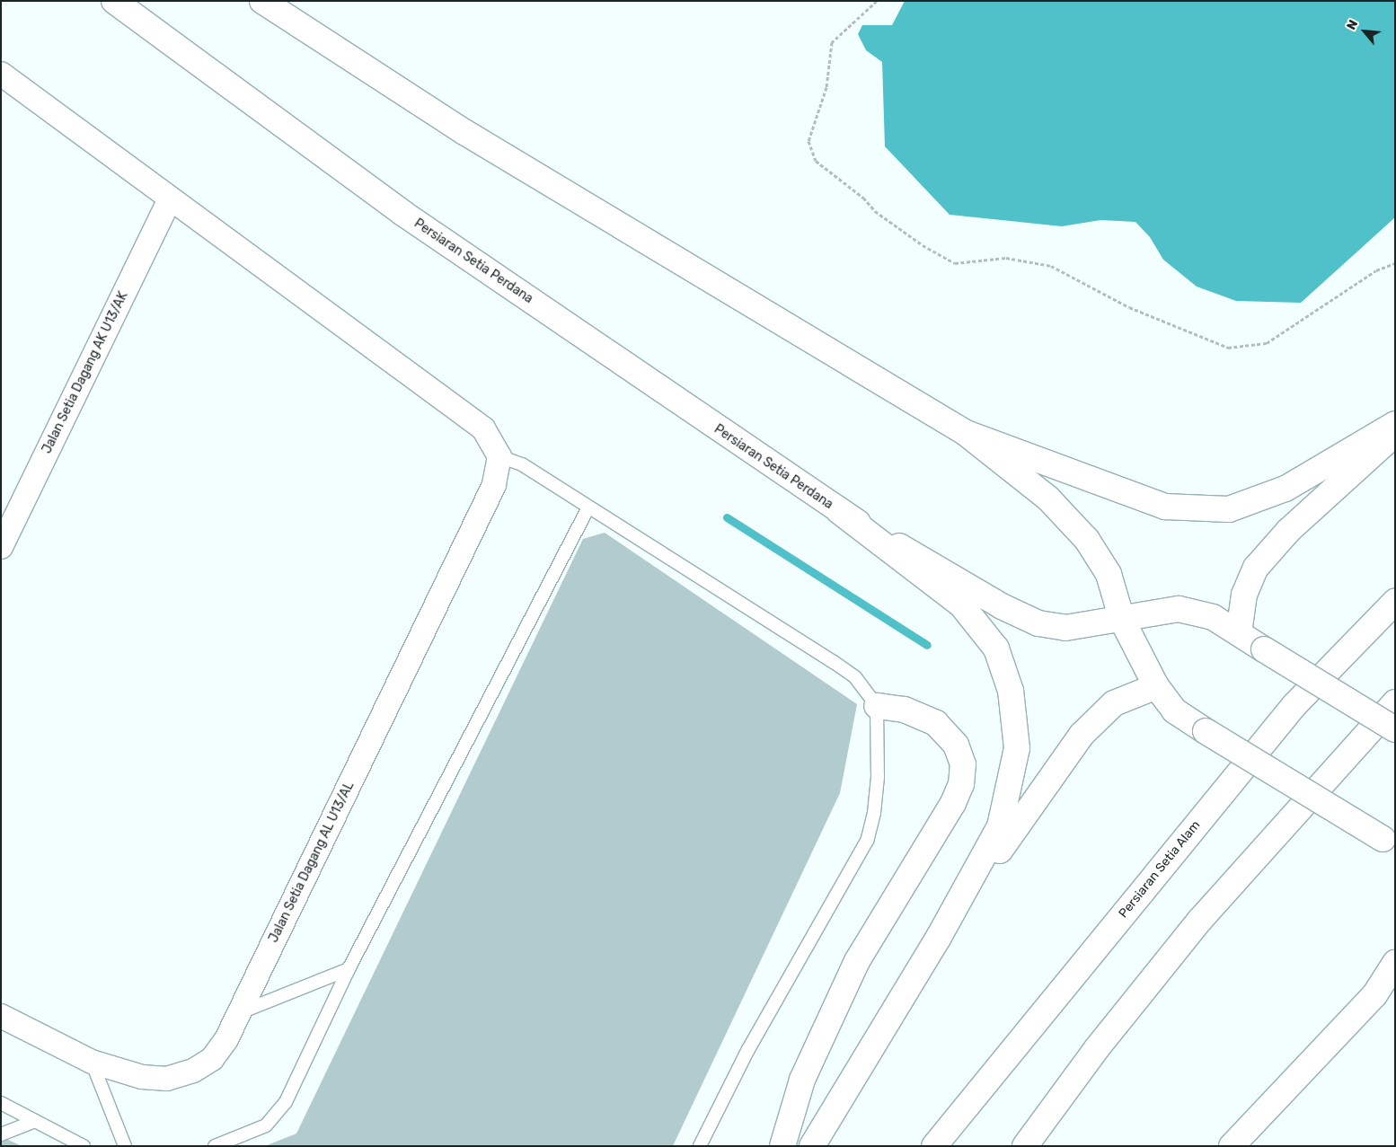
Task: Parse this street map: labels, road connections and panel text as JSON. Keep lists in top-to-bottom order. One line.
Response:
{"streets":{"main road":["Persiaran Setia Perdana","Persiaran Setia Alam"],"street":["Jalan Setia Dagang AK U13/AK","Jalan Setia Dagang AL U13/AL"]},"north":"top left"}
